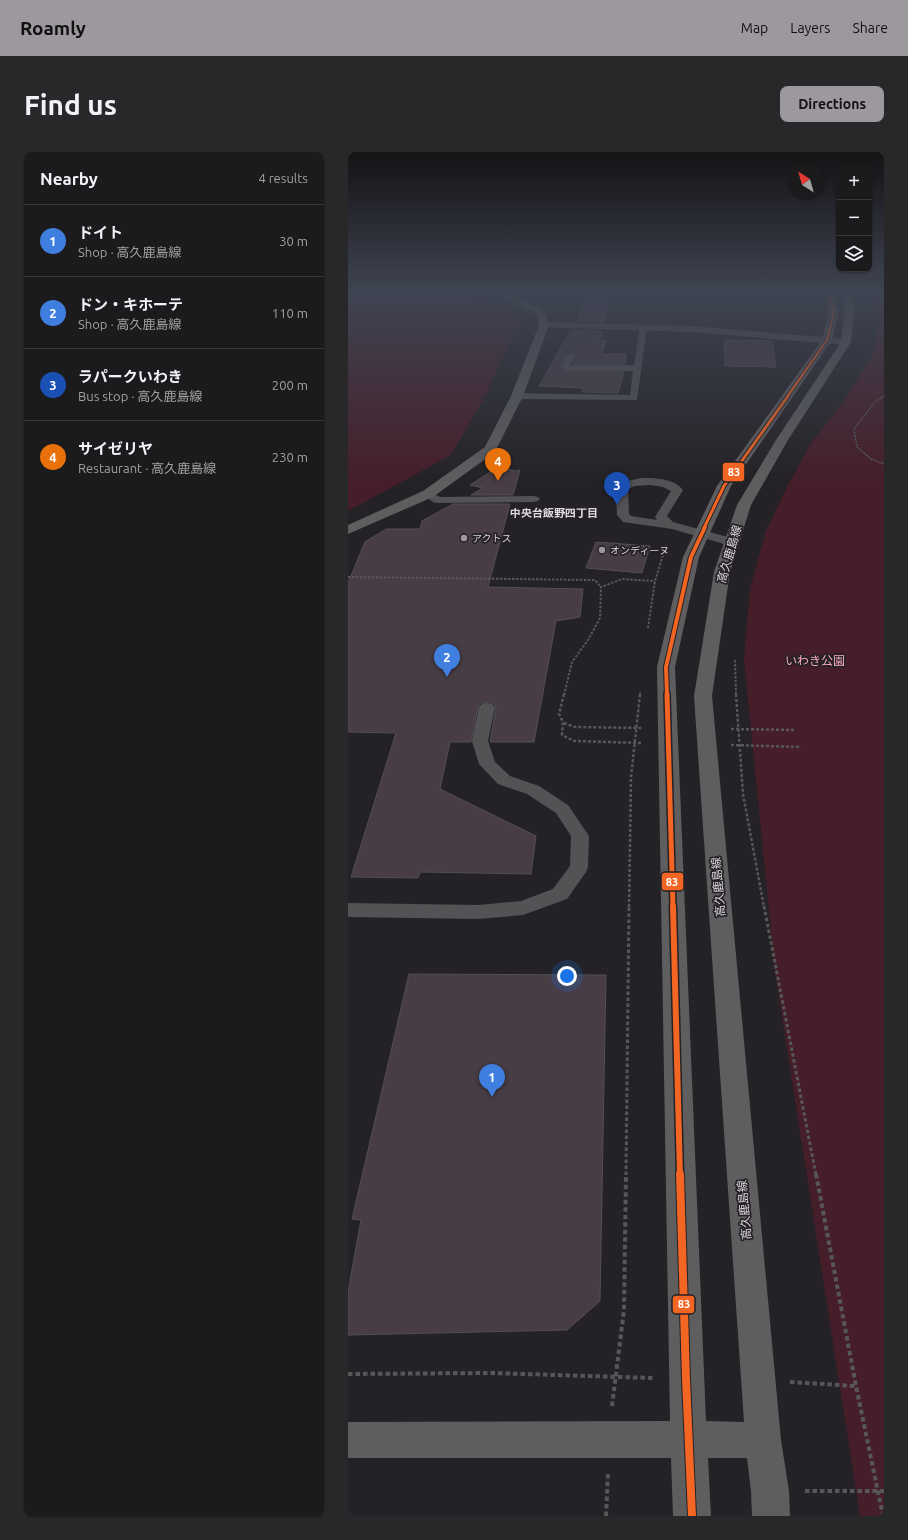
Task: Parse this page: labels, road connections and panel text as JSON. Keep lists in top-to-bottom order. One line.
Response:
{"streets":{"main road":["高久鹿島線"]},"districts":["中央台飯野四丁目"],"parks":["いわき公園"],"places":["アクトス","オンディーヌ"],"lines":["transit line 83"],"north":"top left","page":{"header":"Roamly","nav":["Map","Layers","Share"],"buttons":"Directions","title":"Find us","heading":["Nearby","4 results"],"map_buttons":["+","−"],"list":[{"mark":"1","name":"ドイト","note":"Shop · 高久鹿島線","value":"30 m"},{"mark":"2","name":"ドン・キホーテ","note":"Shop · 高久鹿島線","value":"110 m"},{"mark":"3","name":"ラパークいわき","note":"Bus stop · 高久鹿島線","value":"200 m"},{"mark":"4","name":"サイゼリヤ","note":"Restaurant · 高久鹿島線","value":"230 m"}],"pins":["4","3","2","1"]}}
